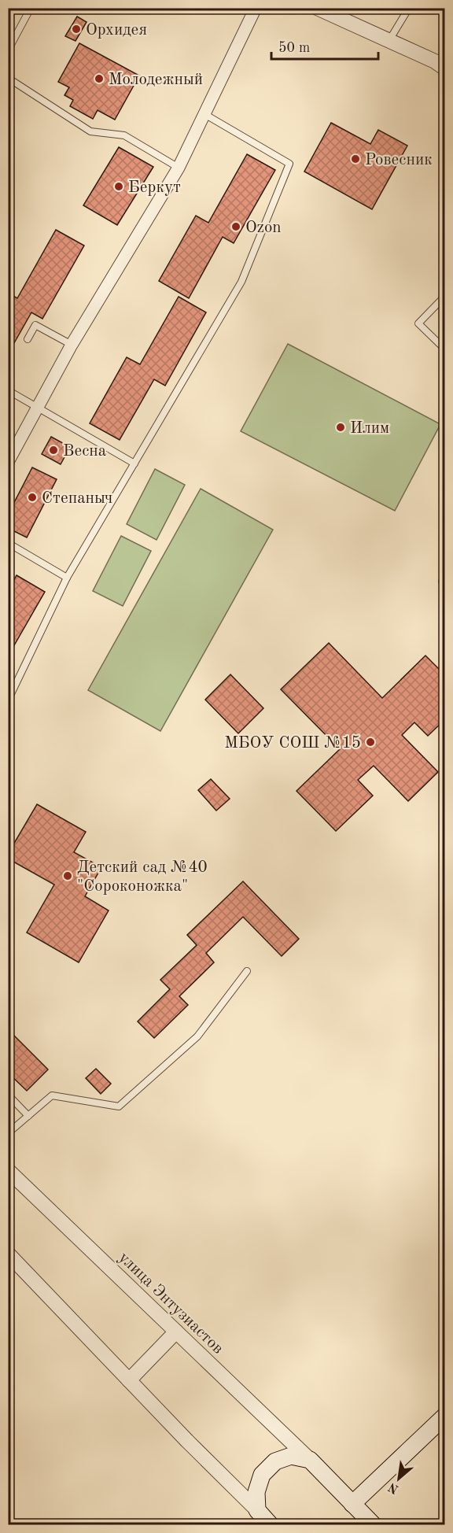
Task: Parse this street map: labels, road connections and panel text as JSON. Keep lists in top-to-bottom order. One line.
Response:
{"streets":{"street":["улица Энтузиастов"]},"places":["Орхидея","Молодежный","Ровесник","Беркут","Ozon","Илим","Весна","Степаныч","МБОУ СОШ №15","Детский сад №40 \"Сороконожка\""],"scale_bar":"50 m","north":"bottom left"}
